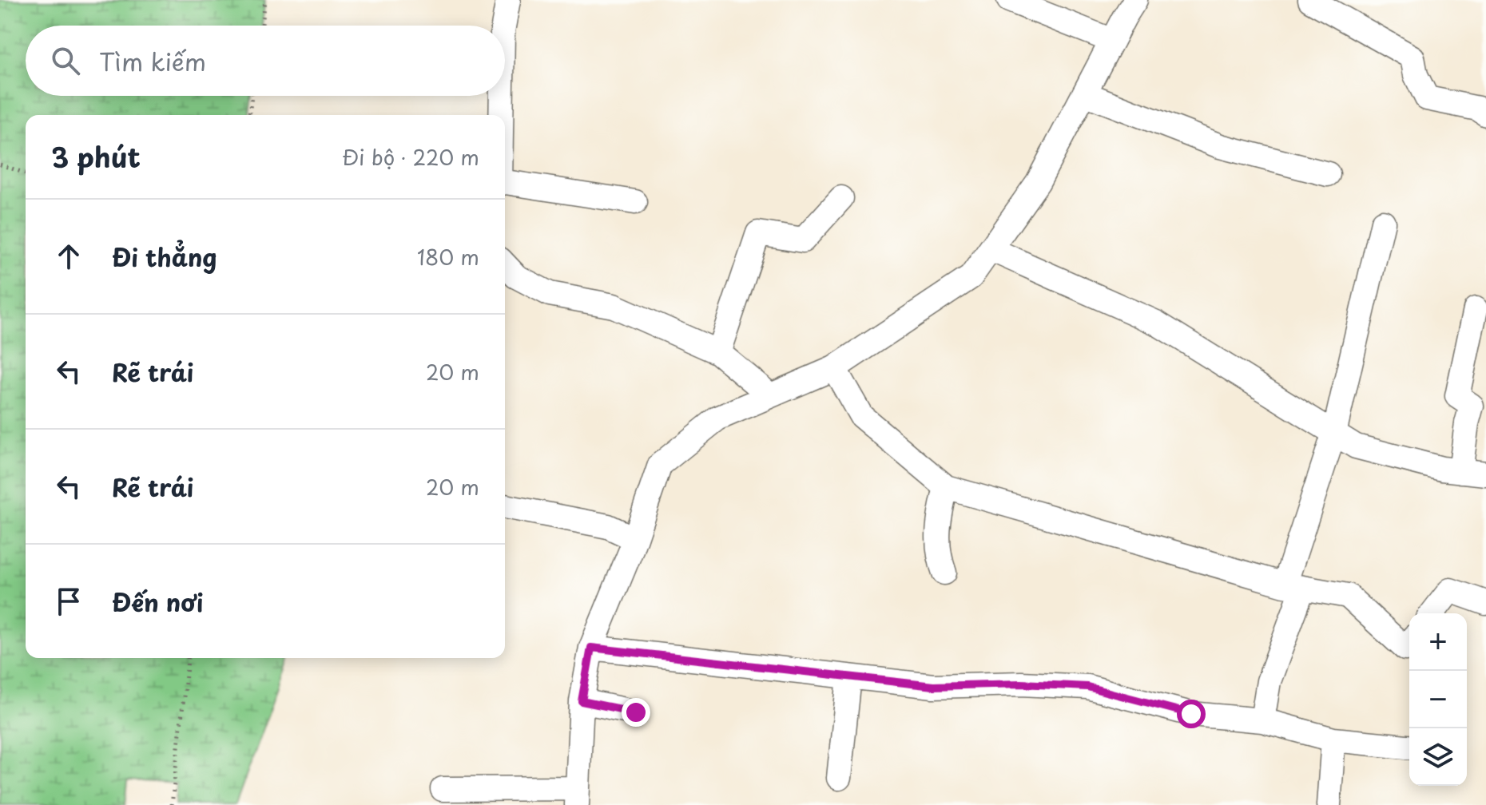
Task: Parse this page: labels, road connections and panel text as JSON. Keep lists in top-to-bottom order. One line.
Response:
{"page":{"search":"Tìm kiếm","heading":["3 phút","Đi bộ · 220 m"],"list":[["Đi thẳng","180 m"],["Rẽ trái","20 m"],["Rẽ trái","20 m"],"Đến nơi"],"map_buttons":["+","−"]}}
